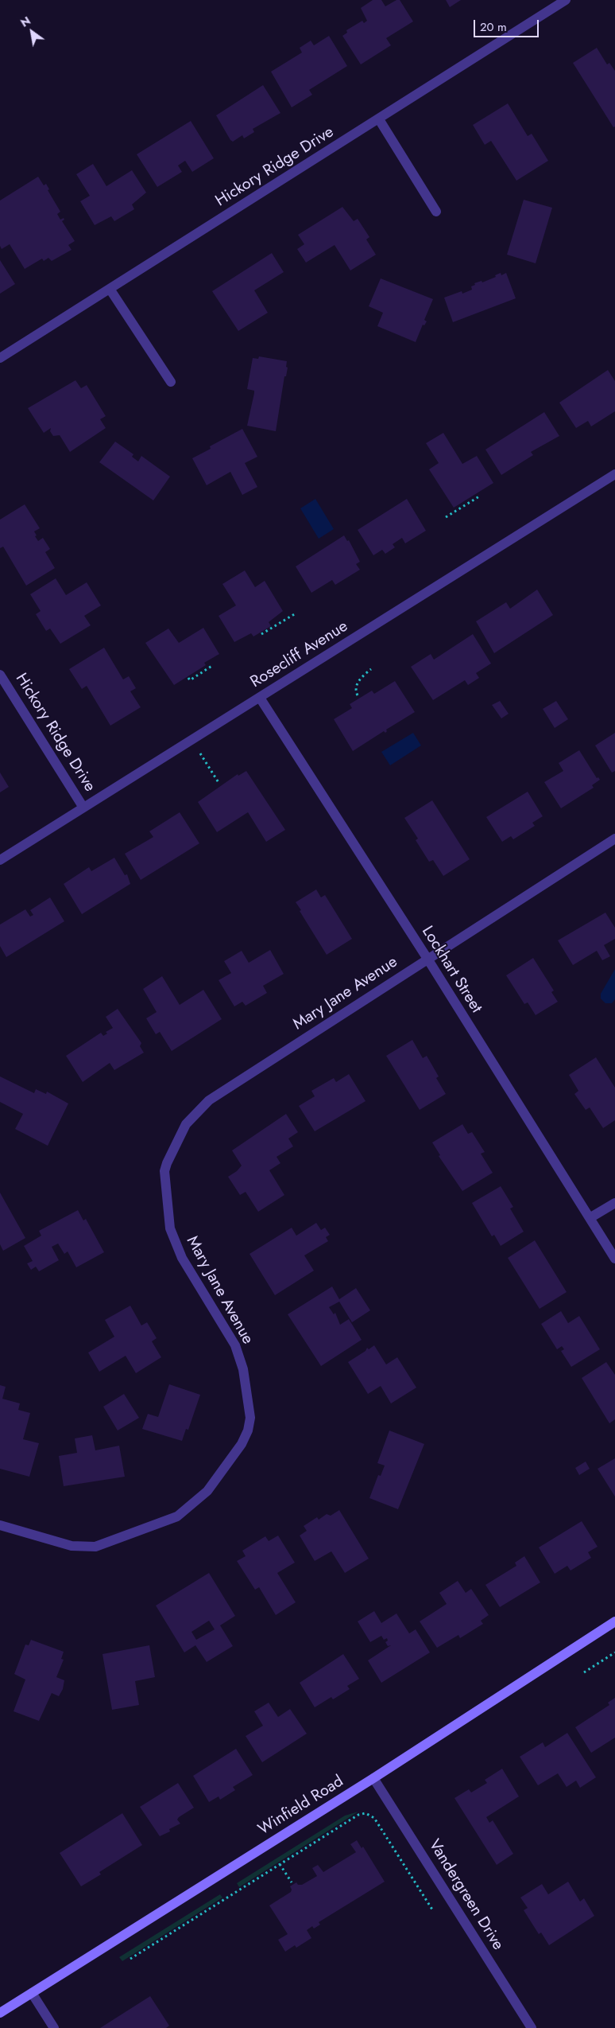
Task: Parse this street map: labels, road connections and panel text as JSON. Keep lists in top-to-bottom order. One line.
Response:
{"streets":{"street":["Hickory Ridge Drive","Rosecliff Avenue","Lockhart Street","Mary Jane Avenue","Winfield Road","Vandergreen Drive"]},"crossings":[["Hickory Ridge Drive","Rosecliff Avenue"],["Rosecliff Avenue","Lockhart Street"],["Lockhart Street","Mary Jane Avenue"],["Winfield Road","Vandergreen Drive"]],"scale_bar":"20 m","north":"top left"}
